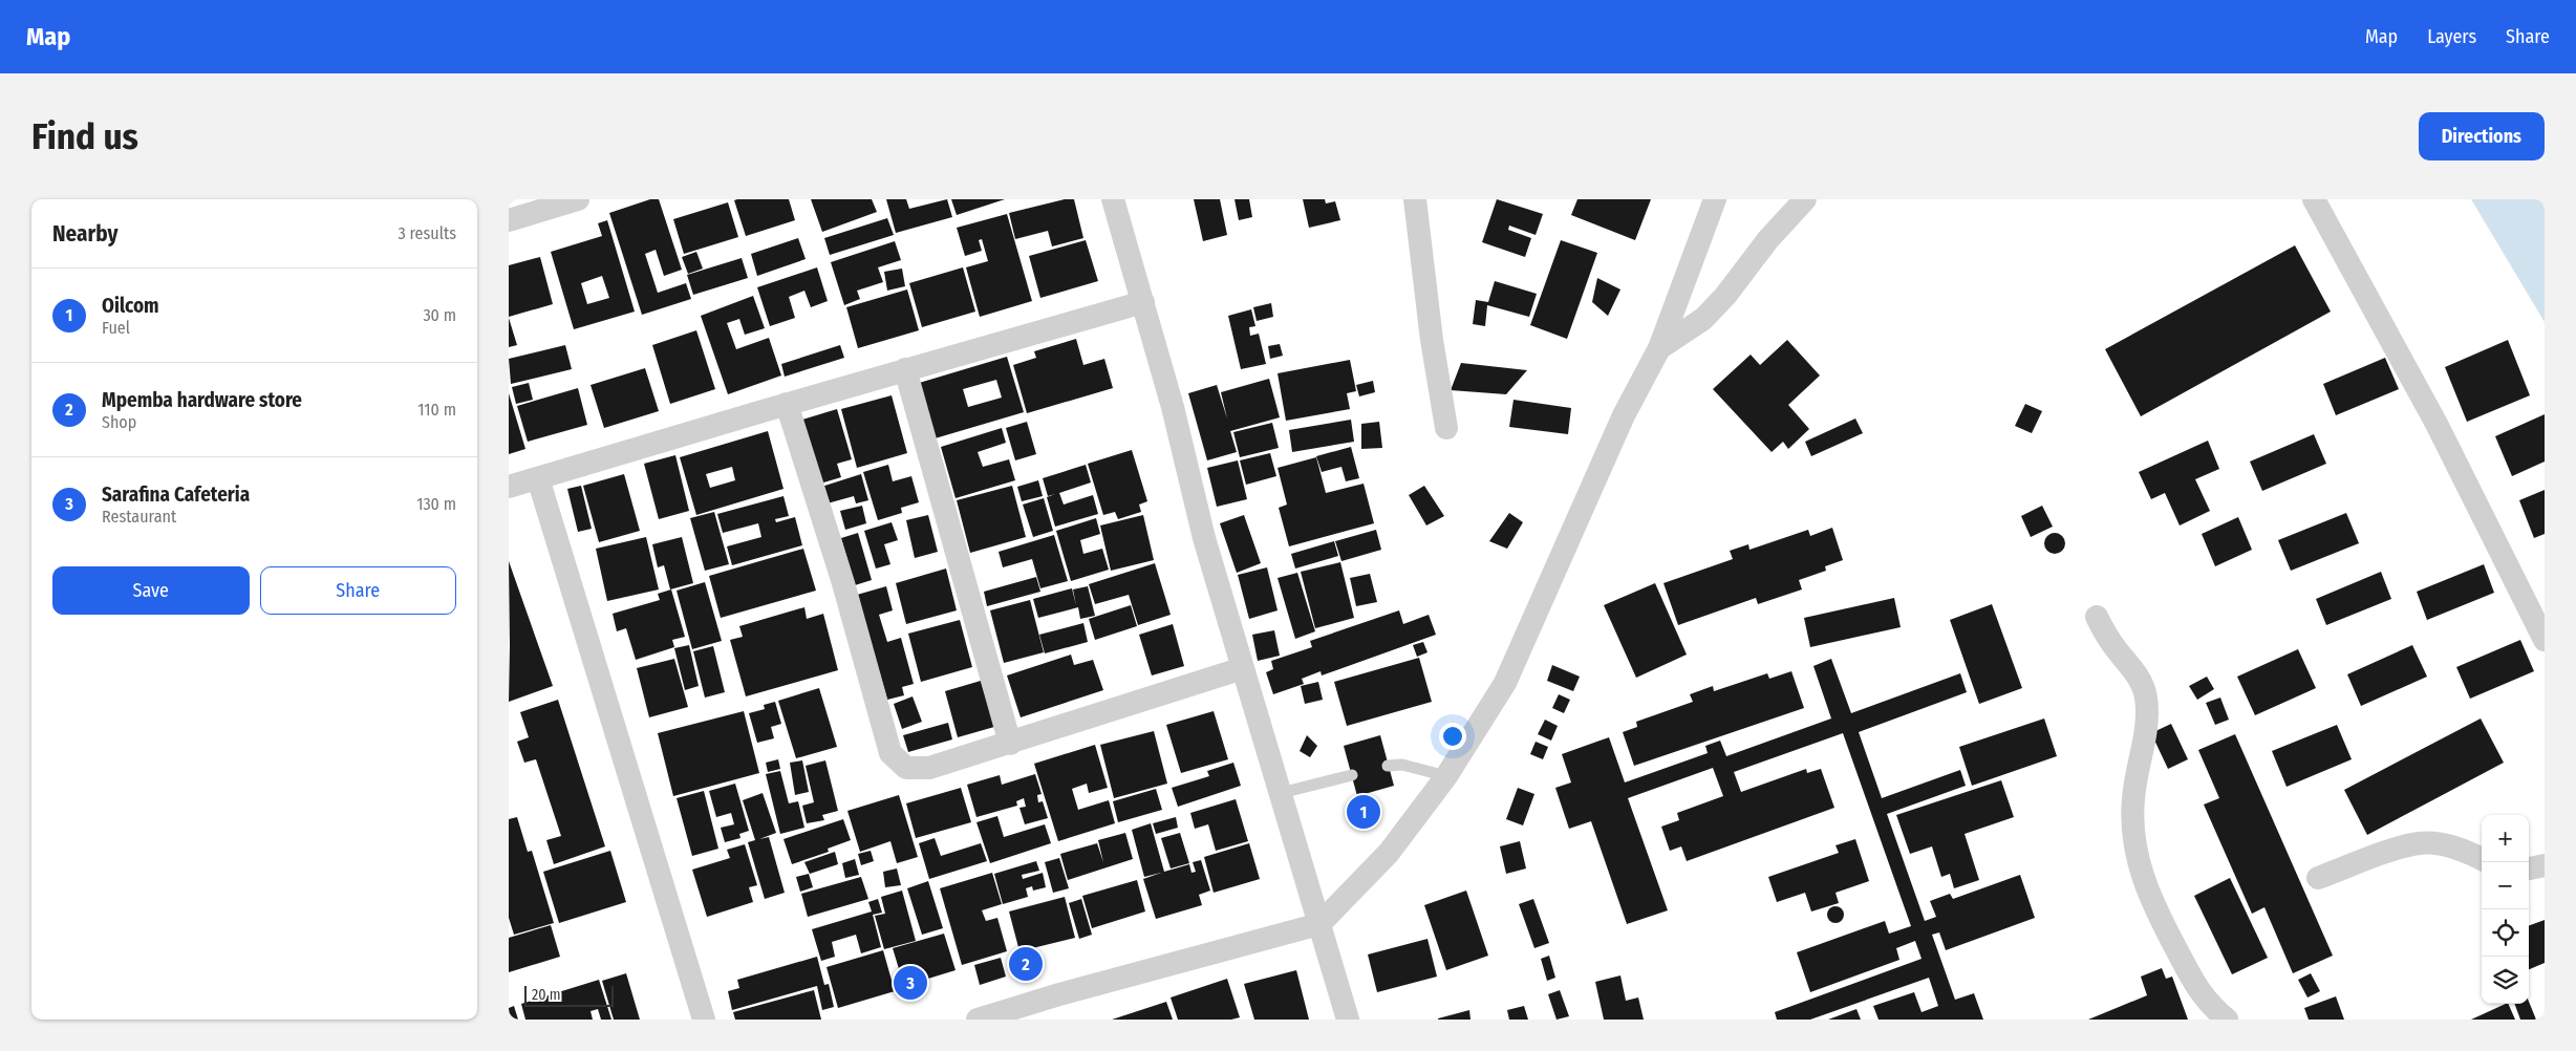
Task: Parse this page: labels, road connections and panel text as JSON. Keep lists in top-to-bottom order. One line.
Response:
{"scale_bar":"20 m","page":{"header":"Map","nav":["Map","Layers","Share"],"buttons":["Directions",["Save","Share"]],"title":"Find us","heading":["Nearby","3 results"],"list":[{"mark":"1","name":"Oilcom","note":"Fuel","value":"30 m"},{"mark":"2","name":"Mpemba hardware store","note":"Shop","value":"110 m"},{"mark":"3","name":"Sarafina Cafeteria","note":"Restaurant","value":"130 m"}],"pins":["1","2","3"],"map_buttons":["+","−"],"scale":"20 m"}}
